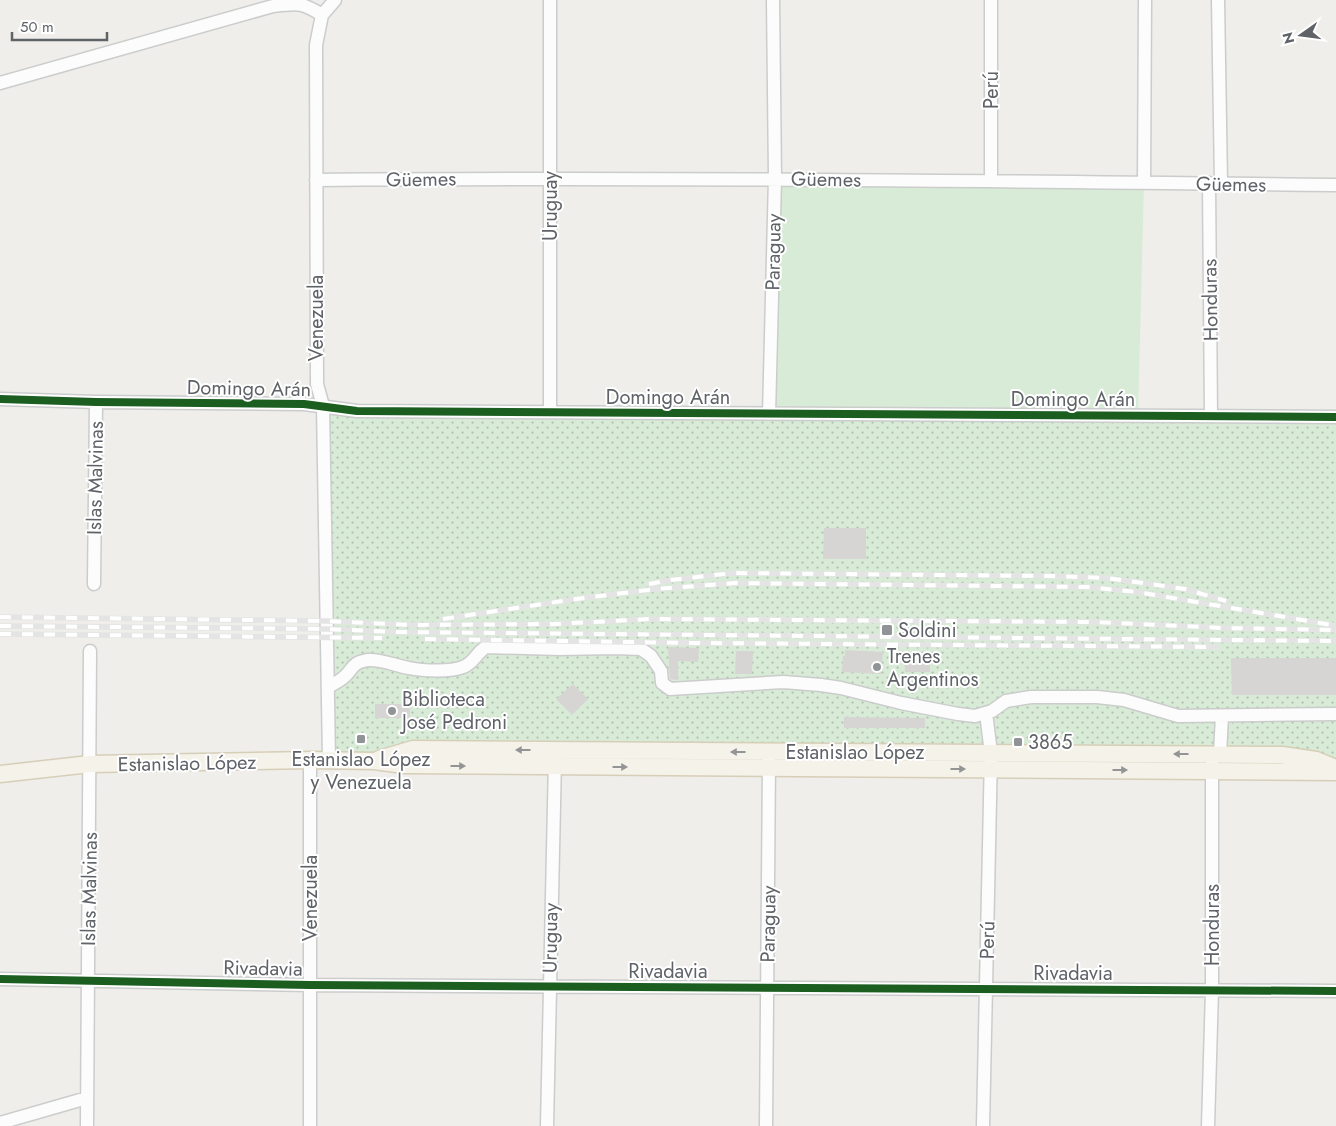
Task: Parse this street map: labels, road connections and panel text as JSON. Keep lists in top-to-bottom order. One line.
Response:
{"streets":{"main road":["Estanislao López"],"street":["Perú","Güemes","Uruguay","Paraguay","Honduras","Venezuela","Domingo Arán","Islas Malvinas","Rivadavia"]},"crossings":[["Perú","Güemes"],["Perú","Estanislao López"],["Perú","Rivadavia"],["Güemes","Uruguay"],["Güemes","Paraguay"],["Güemes","Honduras"],["Güemes","Venezuela"],["Uruguay","Domingo Arán"],["Uruguay","Estanislao López"],["Uruguay","Rivadavia"],["Paraguay","Domingo Arán"],["Paraguay","Estanislao López"],["Paraguay","Rivadavia"],["Honduras","Domingo Arán"],["Honduras","Estanislao López"],["Honduras","Rivadavia"],["Venezuela","Domingo Arán"],["Venezuela","Estanislao López"],["Venezuela","Rivadavia"],["Domingo Arán","Islas Malvinas"],["Islas Malvinas","Estanislao López"],["Islas Malvinas","Rivadavia"]],"places":{"transit":["Soldini","Estanislao López y Venezuela","3865"],"other":["Trenes Argentinos","Biblioteca José Pedroni"]},"scale_bar":"50 m","north":"left"}
